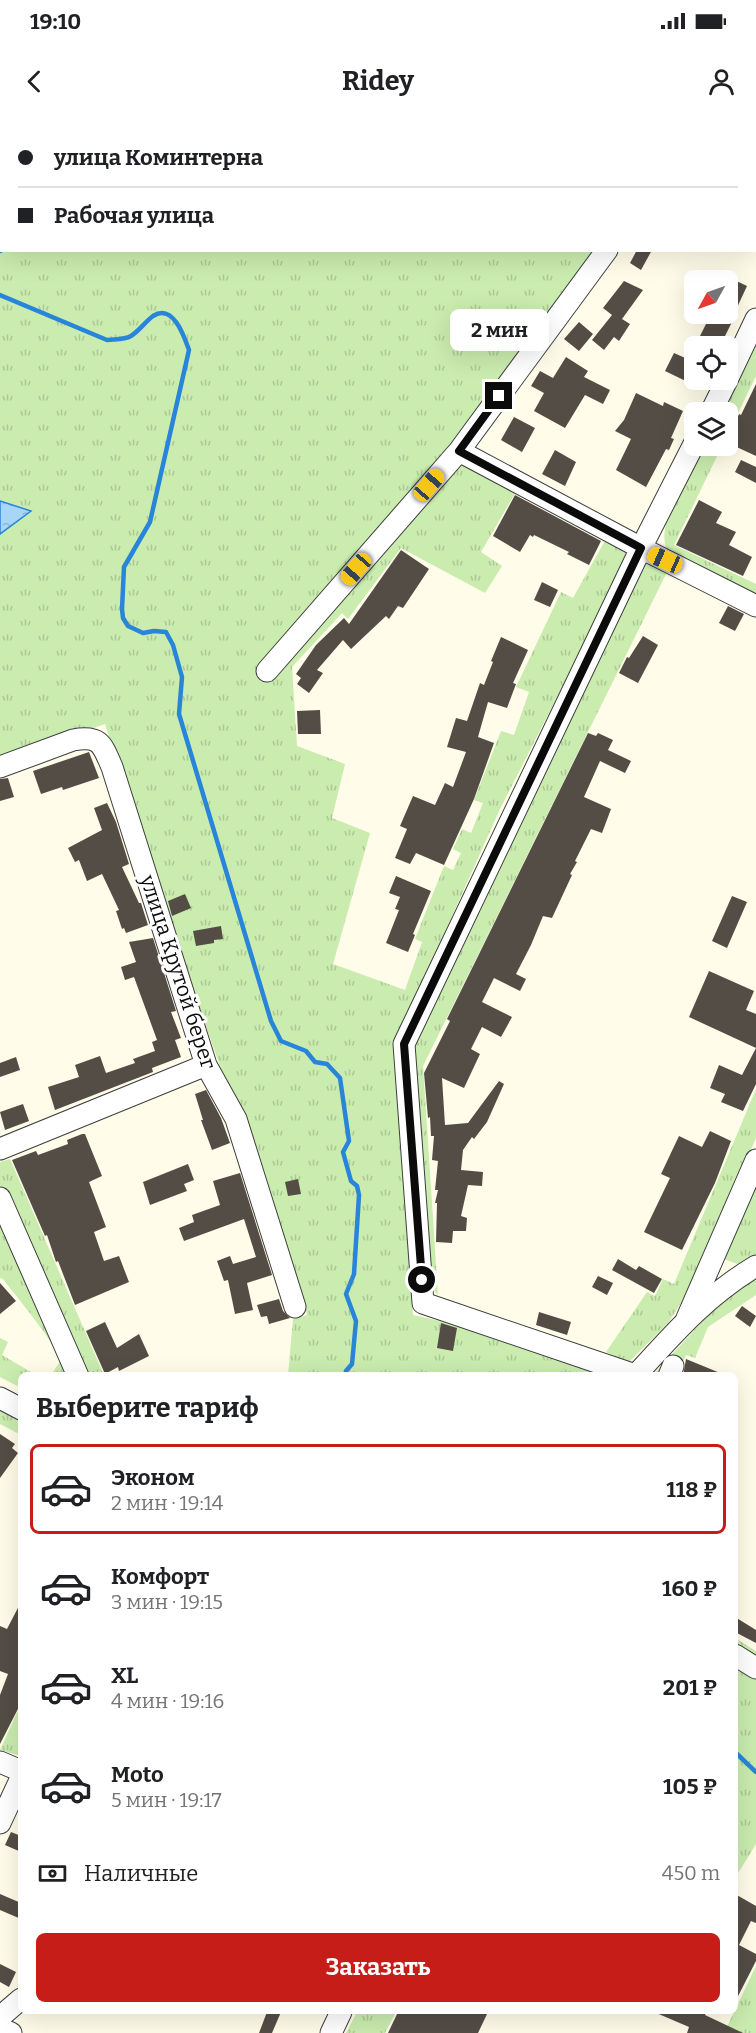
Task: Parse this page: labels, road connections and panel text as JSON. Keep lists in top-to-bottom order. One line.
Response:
{"streets":{"street":["улица Крутой берег"]},"north":"bottom left","page":{"status":"19:10","header":"Ridey","banner":["улица Коминтерна","Рабочая улица"],"bubble":"2 мин","heading":"Выберите тариф","list":[{"name":"Эконом","note":"2 мин · 19:14","value":"118 ₽"},{"name":"Комфорт","note":"3 мин · 19:15","value":"160 ₽"},{"name":"XL","note":"4 мин · 19:16","value":"201 ₽"},{"name":"Moto","note":"5 мин · 19:17","value":"105 ₽"}],"pay":["Наличные","450 m"],"buttons":"Заказать"}}
